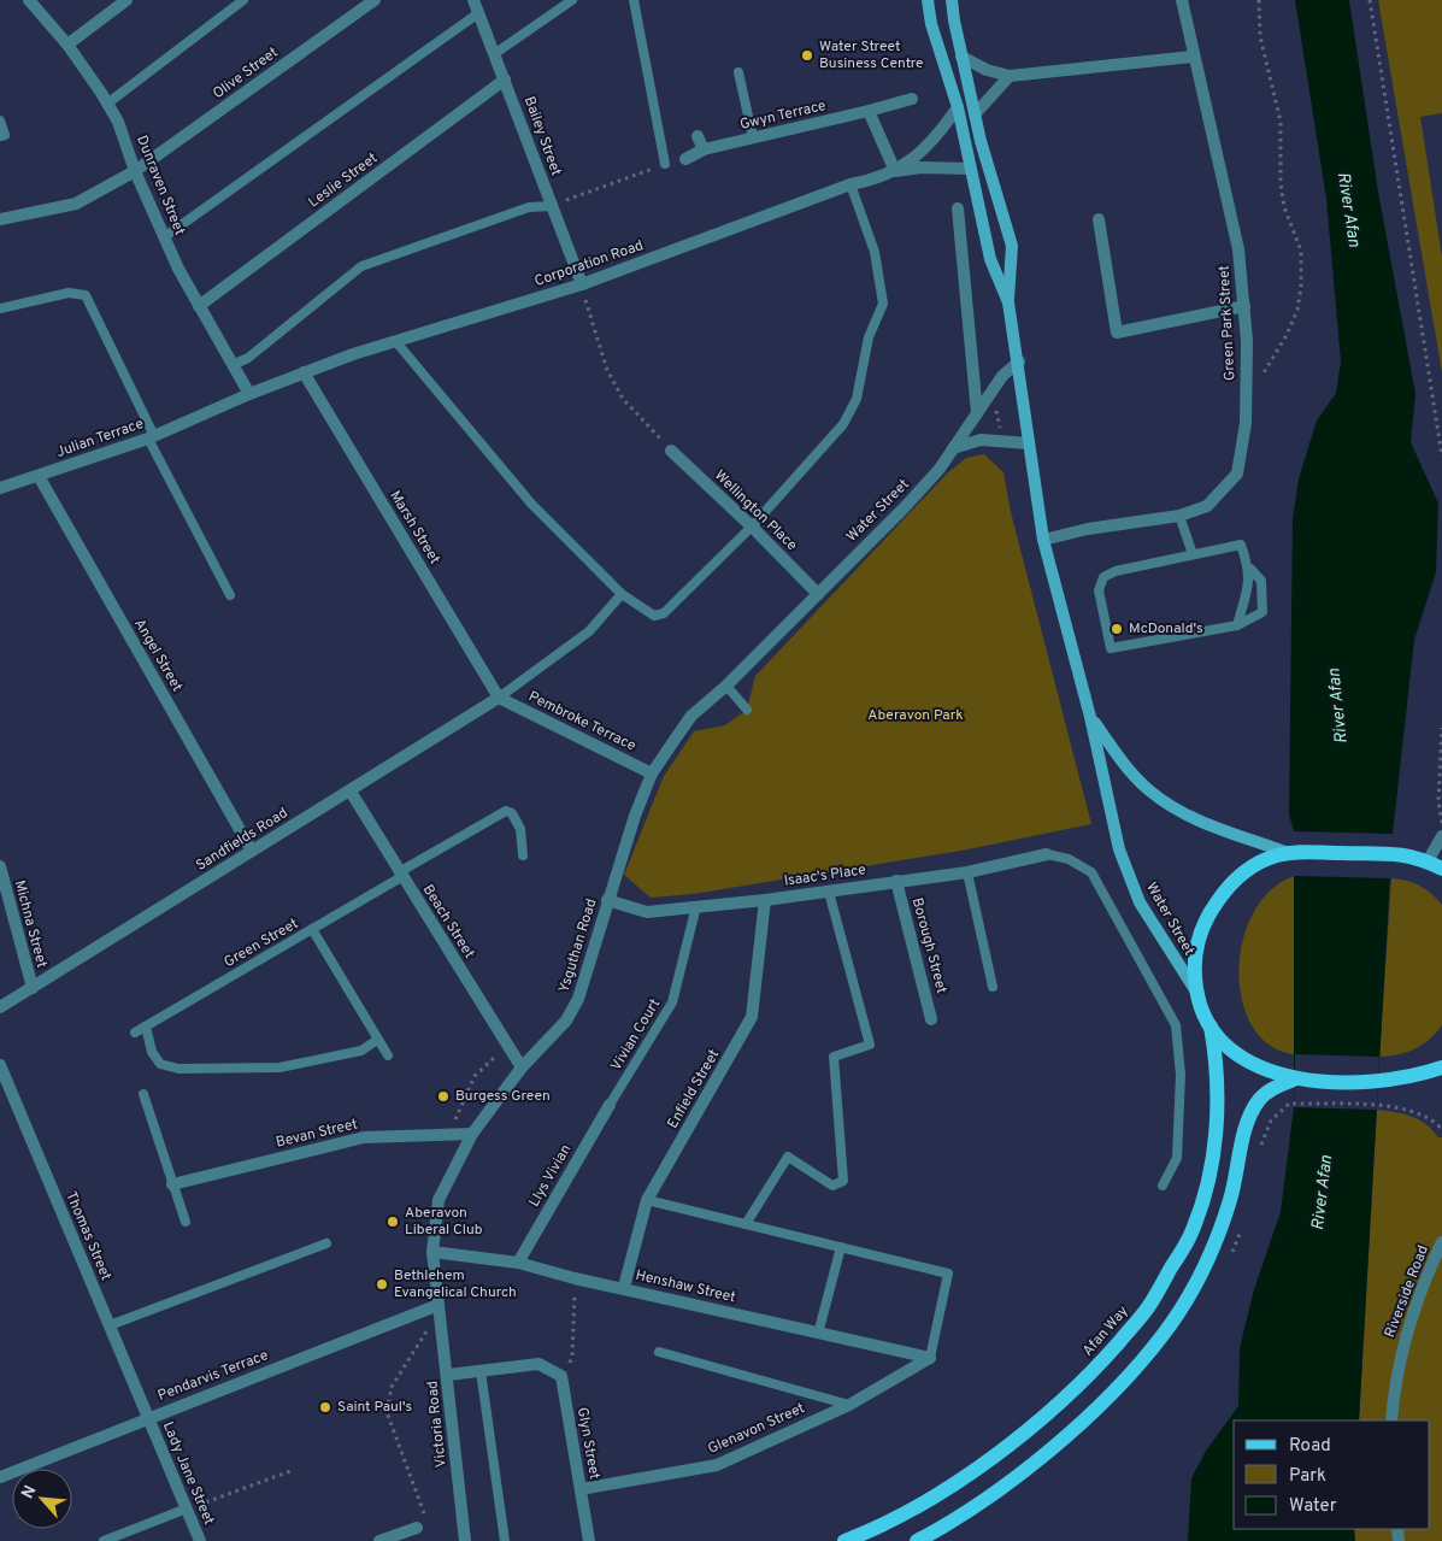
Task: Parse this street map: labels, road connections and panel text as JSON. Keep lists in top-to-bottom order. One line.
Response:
{"streets":{"main road":["Afan Way"],"street":["Olive Street","Gwyn Terrace","Bailey Street","Leslie Street","Dunraven Street","Corporation Road","Green Park Street","Julian Terrace","Wellington Place","Water Street","Marsh Street","Angel Street","Pembroke Terrace","Sandfields Road","Isaac's Place","Beach Street","Michna Street","Ysguthan Road","Borough Street","Enfield Street","Bevan Street","Llys Vivian","Thomas Street","Henshaw Street","Riverside Road","Pendarvis Terrace","Victoria Road","Glenavon Street","Glyn Street","Lady Jane Street"],"lane":["Green Street","Vivian Court"]},"crossings":[["Olive Street","Dunraven Street"],["Bailey Street","Leslie Street"],["Bailey Street","Corporation Road"],["Leslie Street","Dunraven Street"],["Dunraven Street","Corporation Road"],["Corporation Road","Julian Terrace"],["Corporation Road","Water Street"],["Corporation Road","Marsh Street"],["Green Park Street","Water Street"],["Julian Terrace","Angel Street"],["Wellington Place","Water Street"],["Water Street","Pembroke Terrace"],["Water Street","Ysguthan Road"],["Marsh Street","Pembroke Terrace"],["Marsh Street","Sandfields Road"],["Angel Street","Sandfields Road"],["Pembroke Terrace","Sandfields Road"],["Pembroke Terrace","Ysguthan Road"],["Sandfields Road","Beach Street"],["Sandfields Road","Michna Street"],["Isaac's Place","Ysguthan Road"],["Isaac's Place","Borough Street"],["Isaac's Place","Vivian Court"],["Isaac's Place","Enfield Street"],["Beach Street","Green Street"],["Beach Street","Ysguthan Road"],["Ysguthan Road","Bevan Street"],["Ysguthan Road","Henshaw Street"],["Ysguthan Road","Pendarvis Terrace"],["Ysguthan Road","Victoria Road"],["Vivian Court","Llys Vivian"],["Enfield Street","Henshaw Street"],["Llys Vivian","Henshaw Street"],["Thomas Street","Pendarvis Terrace"],["Thomas Street","Lady Jane Street"],["Henshaw Street","Glenavon Street"],["Pendarvis Terrace","Victoria Road"],["Pendarvis Terrace","Lady Jane Street"],["Glenavon Street","Glyn Street"]],"water":["River Afan"],"parks":["Aberavon Park"],"places":["Water Street Business Centre","McDonald's","Burgess Green","Aberavon Liberal Club","Bethlehem Evangelical Church","Saint Paul's"],"legend":["Road","Park","Water"],"north":"top left"}
